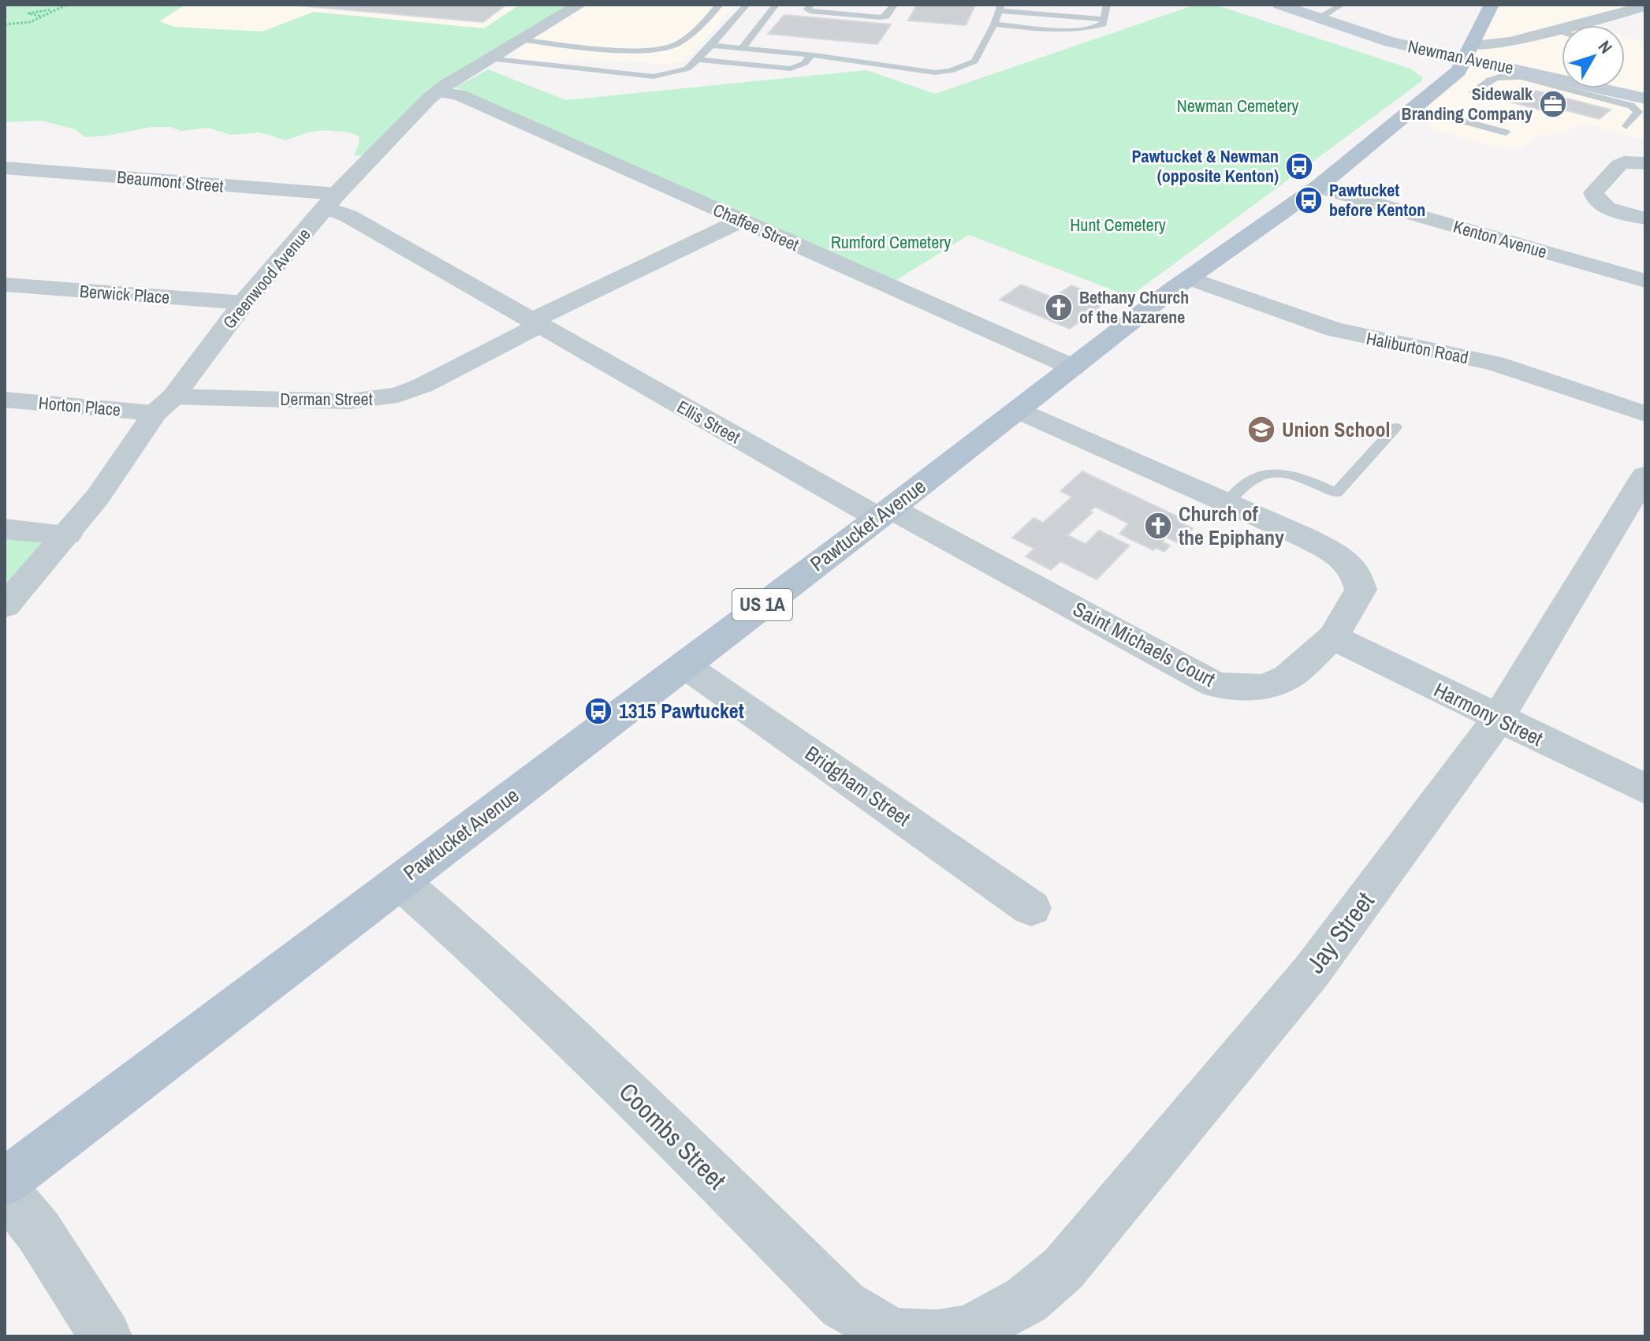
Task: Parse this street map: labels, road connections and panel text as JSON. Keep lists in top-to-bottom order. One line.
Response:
{"streets":{"main road":["Newman Avenue","Pawtucket Avenue","US 1A"],"street":["Beaumont Street","Chaffee Street","Kenton Avenue","Greenwood Avenue","Berwick Place","Haliburton Road","Derman Street","Horton Place","Ellis Street","Saint Michaels Court","Harmony Street","Bridgham Street","Jay Street","Coombs Street"]},"crossings":[["Newman Avenue","Pawtucket Avenue"],["Beaumont Street","Greenwood Avenue"],["Beaumont Street","Ellis Street"],["Chaffee Street","Greenwood Avenue"],["Chaffee Street","Derman Street"],["Chaffee Street","Pawtucket Avenue"],["Kenton Avenue","Pawtucket Avenue"],["Greenwood Avenue","Berwick Place"],["Greenwood Avenue","Derman Street"],["Greenwood Avenue","Horton Place"],["Greenwood Avenue","Ellis Street"],["Haliburton Road","Pawtucket Avenue"],["Derman Street","Horton Place"],["Derman Street","Ellis Street"],["Ellis Street","Pawtucket Avenue"],["Ellis Street","Saint Michaels Court"],["Pawtucket Avenue","Saint Michaels Court"],["Pawtucket Avenue","Bridgham Street"],["Pawtucket Avenue","Coombs Street"],["Saint Michaels Court","Harmony Street"],["Harmony Street","Jay Street"],["Jay Street","Coombs Street"]],"parks":["Newman Cemetery","Hunt Cemetery","Rumford Cemetery"],"places":{"office":["Sidewalk Branding Company"],"bus stop":["Pawtucket & Newman (opposite Kenton)","Pawtucket before Kenton","1315 Pawtucket"],"church":["Bethany Church of the Nazarene","Church of the Epiphany"],"school or university":["Union School"]},"north":"top right"}
